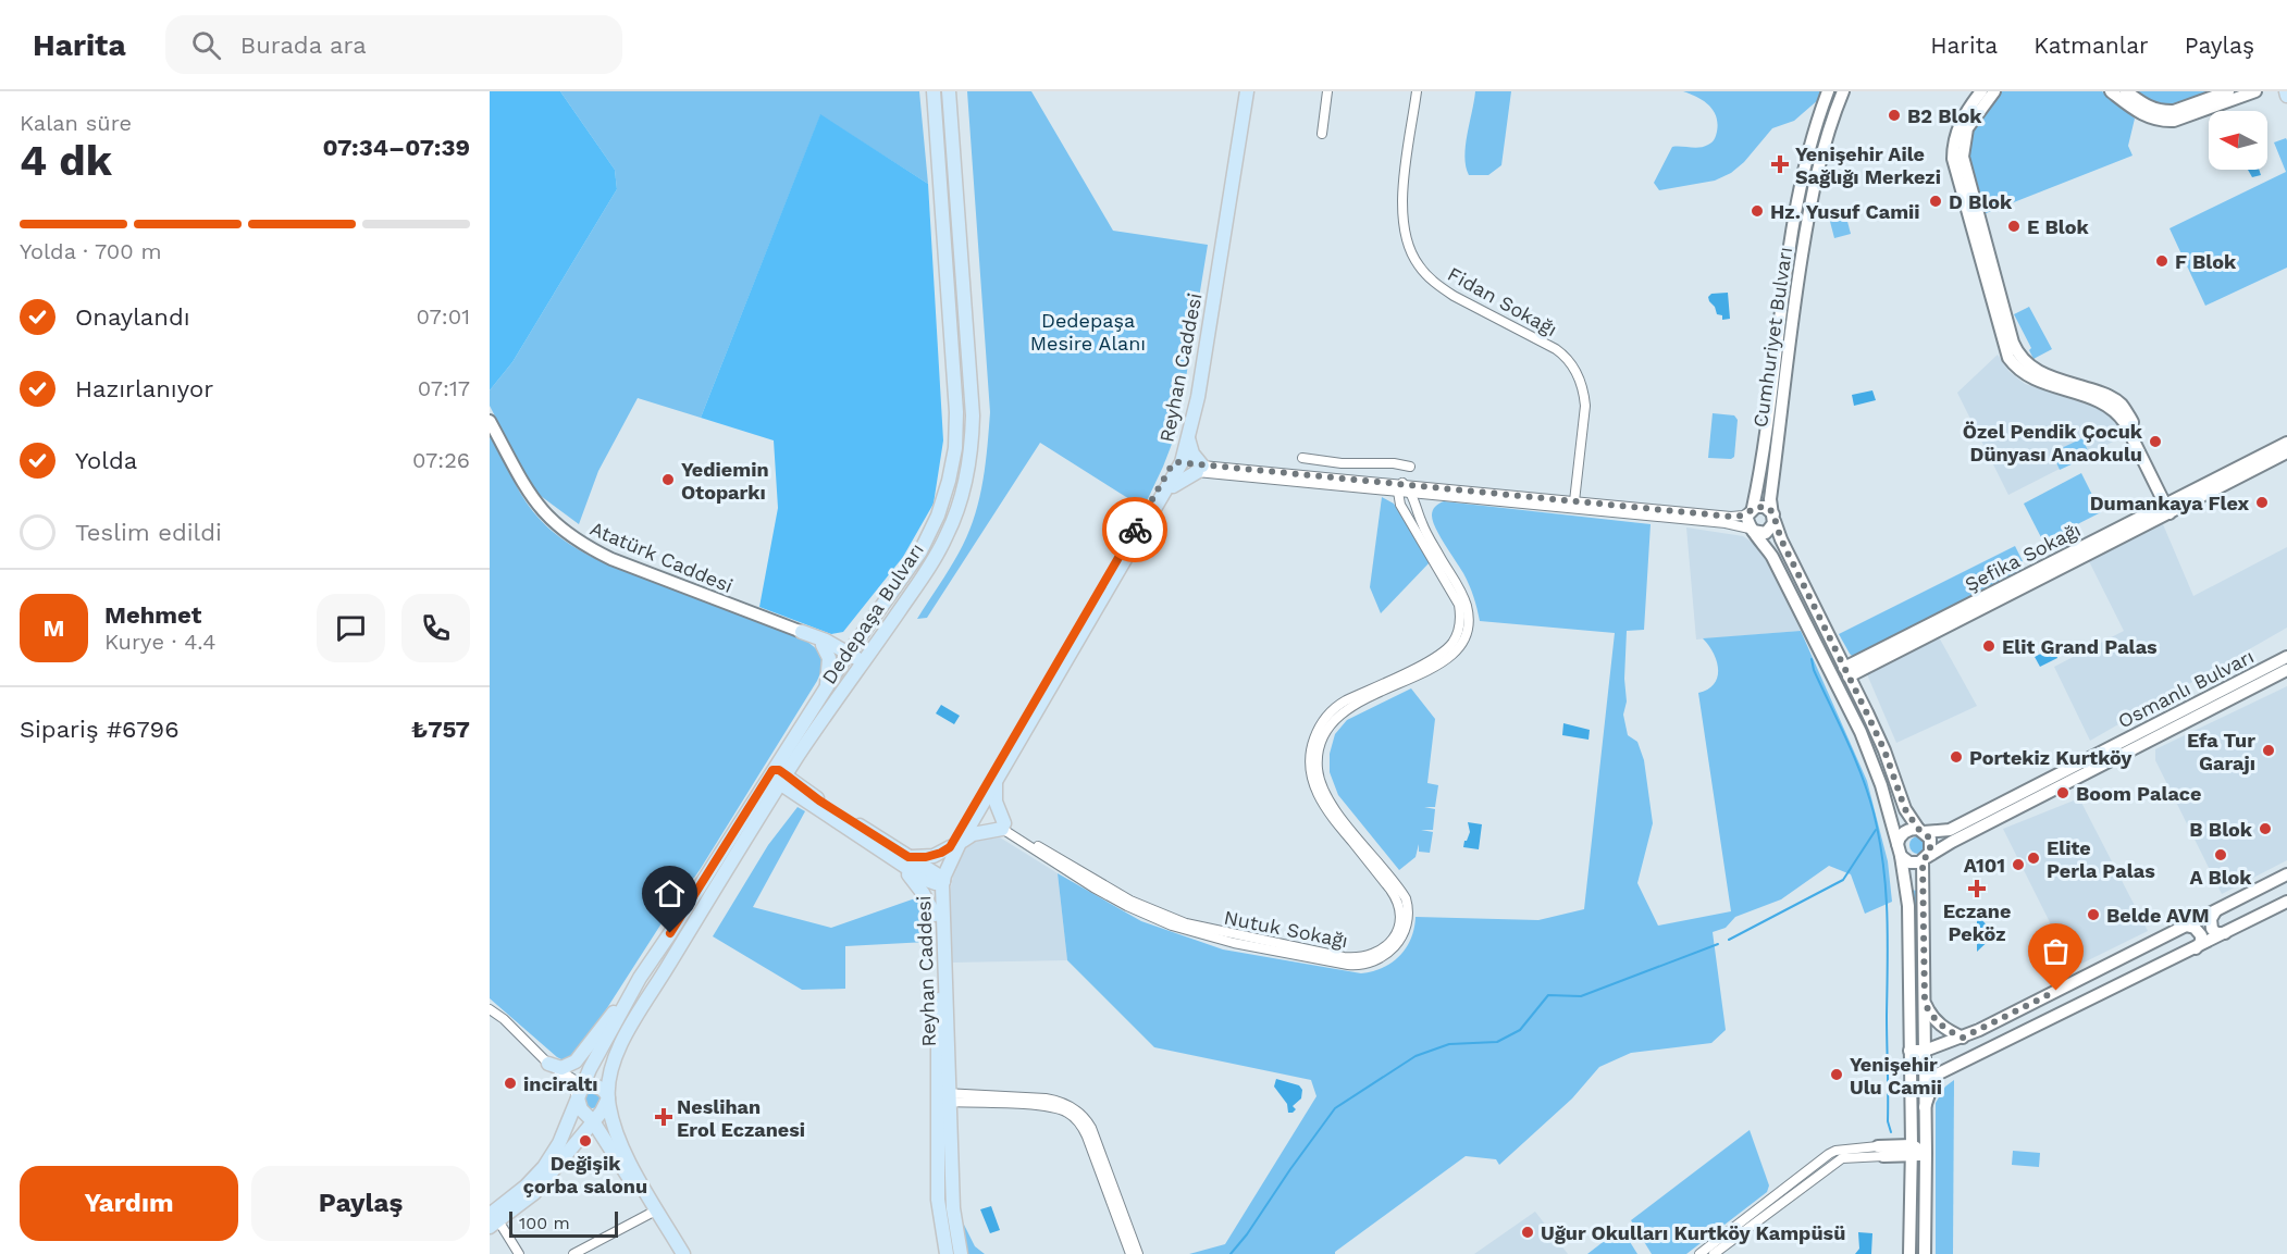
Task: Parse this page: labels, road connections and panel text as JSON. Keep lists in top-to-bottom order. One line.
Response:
{"streets":{"main road":["Reyhan Caddesi","Dedepaşa Bulvarı"],"street":["Fidan Sokağı","Cumhuriyet Bulvarı","Atatürk Caddesi","Şefika Sokağı","Osmanlı Bulvarı","Nutuk Sokağı"]},"crossings":[["Cumhuriyet Bulvarı","Şefika Sokağı"],["Cumhuriyet Bulvarı","Osmanlı Bulvarı"]],"parks":["Dedepaşa Mesire Alanı"],"places":{"other":["B2 Blok","D Blok","Hz. Yusuf Camii","E Blok","F Blok","Özel Pendik Çocuk Dünyası Anaokulu","Yediemin Otoparkı","Dumankaya Flex","Elit Grand Palas","Efa Tur Garajı","Portekiz Kurtköy","Boom Palace","B Blok","A Blok","Elite Perla Palas","A101","Belde AVM","Yenişehir Ulu Camii","inciraltı","Değişik çorba salonu","Uğur Okulları Kurtköy Kampüsü"],"health":["Yenişehir Aile Sağlığı Merkezi","Eczane Peköz","Neslihan Erol Eczanesi"]},"scale_bar":"100 m","north":"left","page":{"header":"Harita","search":"Burada ara","nav":["Harita","Katmanlar","Paylaş"],"heading":["4 dk","Kalan süre","07:34–07:39"],"panel":["Mehmet","Kurye · 4.4","Sipariş #6796","₺757"],"bar":"Yolda · 700 m","list":[["Onaylandı","07:01"],["Hazırlanıyor","07:17"],["Yolda","07:26"],"Teslim edildi"],"round":"M","buttons":["Yardım","Paylaş"],"scale":"100 m"}}
